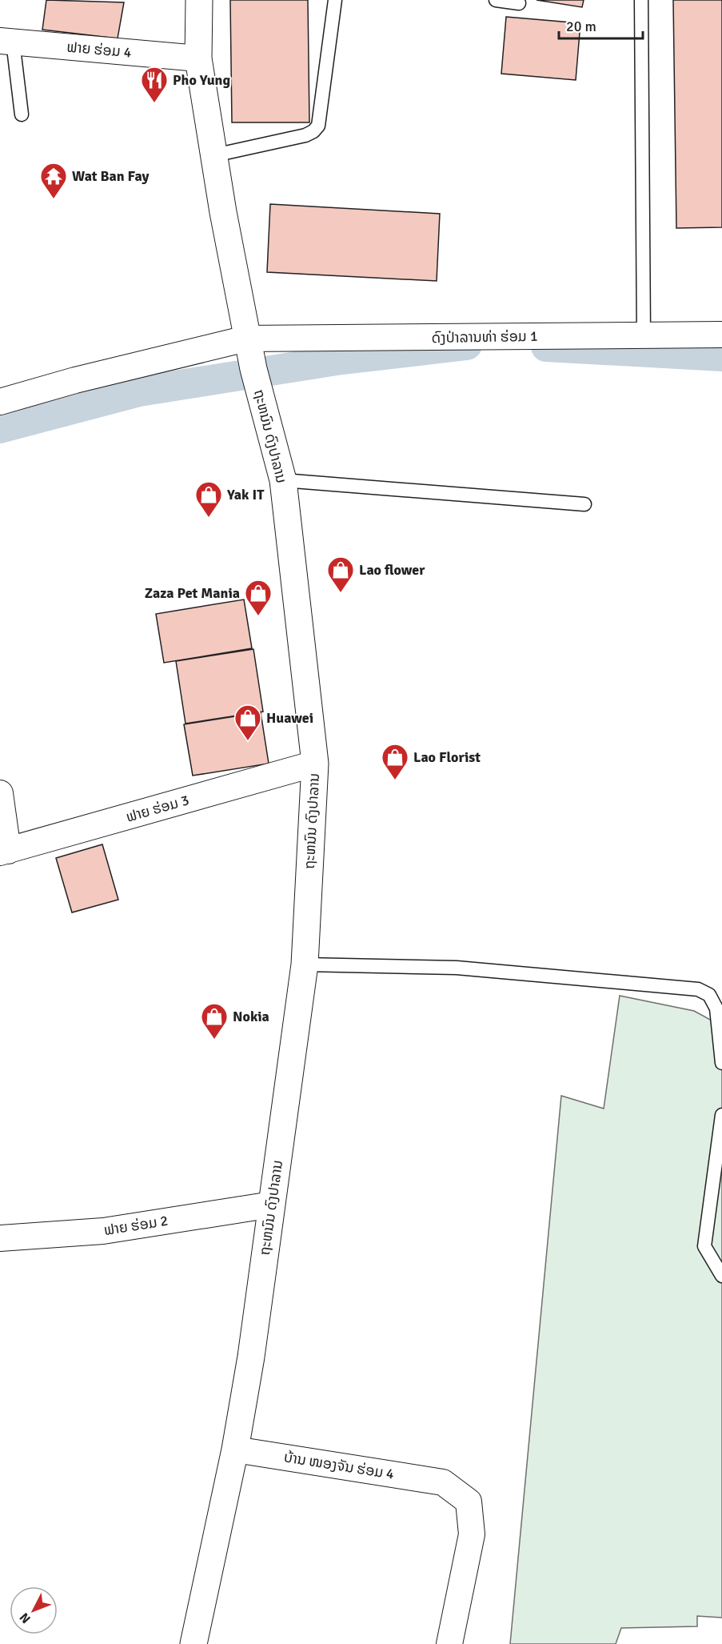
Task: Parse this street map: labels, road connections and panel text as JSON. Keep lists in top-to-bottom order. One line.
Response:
{"streets":{"street":["ຟາຍ ຮ່ອມ 4","ດົງປ່າລານທ່າ ຮ່ອມ 1","ຖະຫນົນ ດົງປາລານ","ຟາຍ ຮ່ອມ 3","ຟາຍ ຮ່ອມ 2","ບ້ານ ໜອງຈັນ ຮ່ອມ 4"]},"crossings":[["ຟາຍ ຮ່ອມ 4","ຖະຫນົນ ດົງປາລານ"],["ດົງປ່າລານທ່າ ຮ່ອມ 1","ຖະຫນົນ ດົງປາລານ"],["ຖະຫນົນ ດົງປາລານ","ຟາຍ ຮ່ອມ 3"],["ຖະຫນົນ ດົງປາລານ","ຟາຍ ຮ່ອມ 2"],["ຖະຫນົນ ດົງປາລານ","ບ້ານ ໜອງຈັນ ຮ່ອມ 4"]],"places":{"restaurant":["Pho Yung"],"temple":["Wat Ban Fay"],"shop":["Yak IT","Lao flower","Zaza Pet Mania","Huawei","Lao Florist","Nokia"]},"scale_bar":"20 m","north":"bottom left"}
